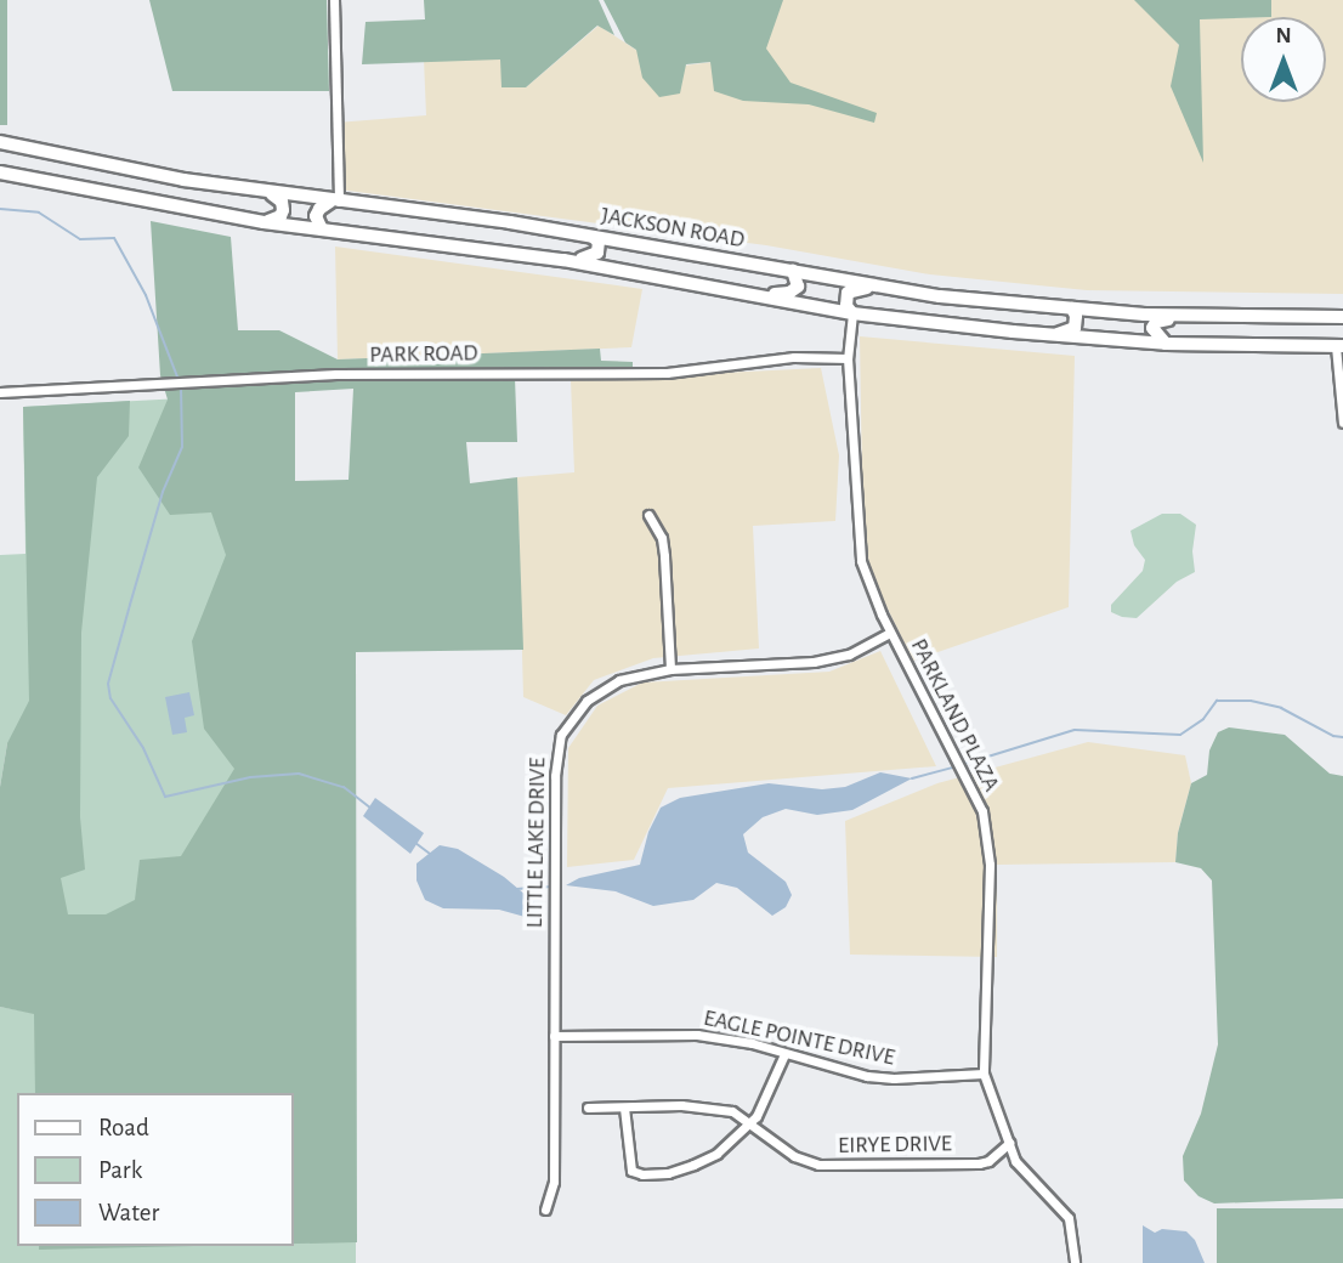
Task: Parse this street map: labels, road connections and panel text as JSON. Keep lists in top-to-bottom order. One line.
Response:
{"streets":{"main road":["JACKSON ROAD"],"street":["PARK ROAD","PARKLAND PLAZA","LITTLE LAKE DRIVE","EAGLE POINTE DRIVE","EIRYE DRIVE"]},"crossings":[["JACKSON ROAD","PARKLAND PLAZA"],["PARK ROAD","PARKLAND PLAZA"],["PARKLAND PLAZA","LITTLE LAKE DRIVE"],["PARKLAND PLAZA","EAGLE POINTE DRIVE"],["PARKLAND PLAZA","EIRYE DRIVE"],["LITTLE LAKE DRIVE","EAGLE POINTE DRIVE"]],"legend":["Road","Park","Water"],"north":"top"}
